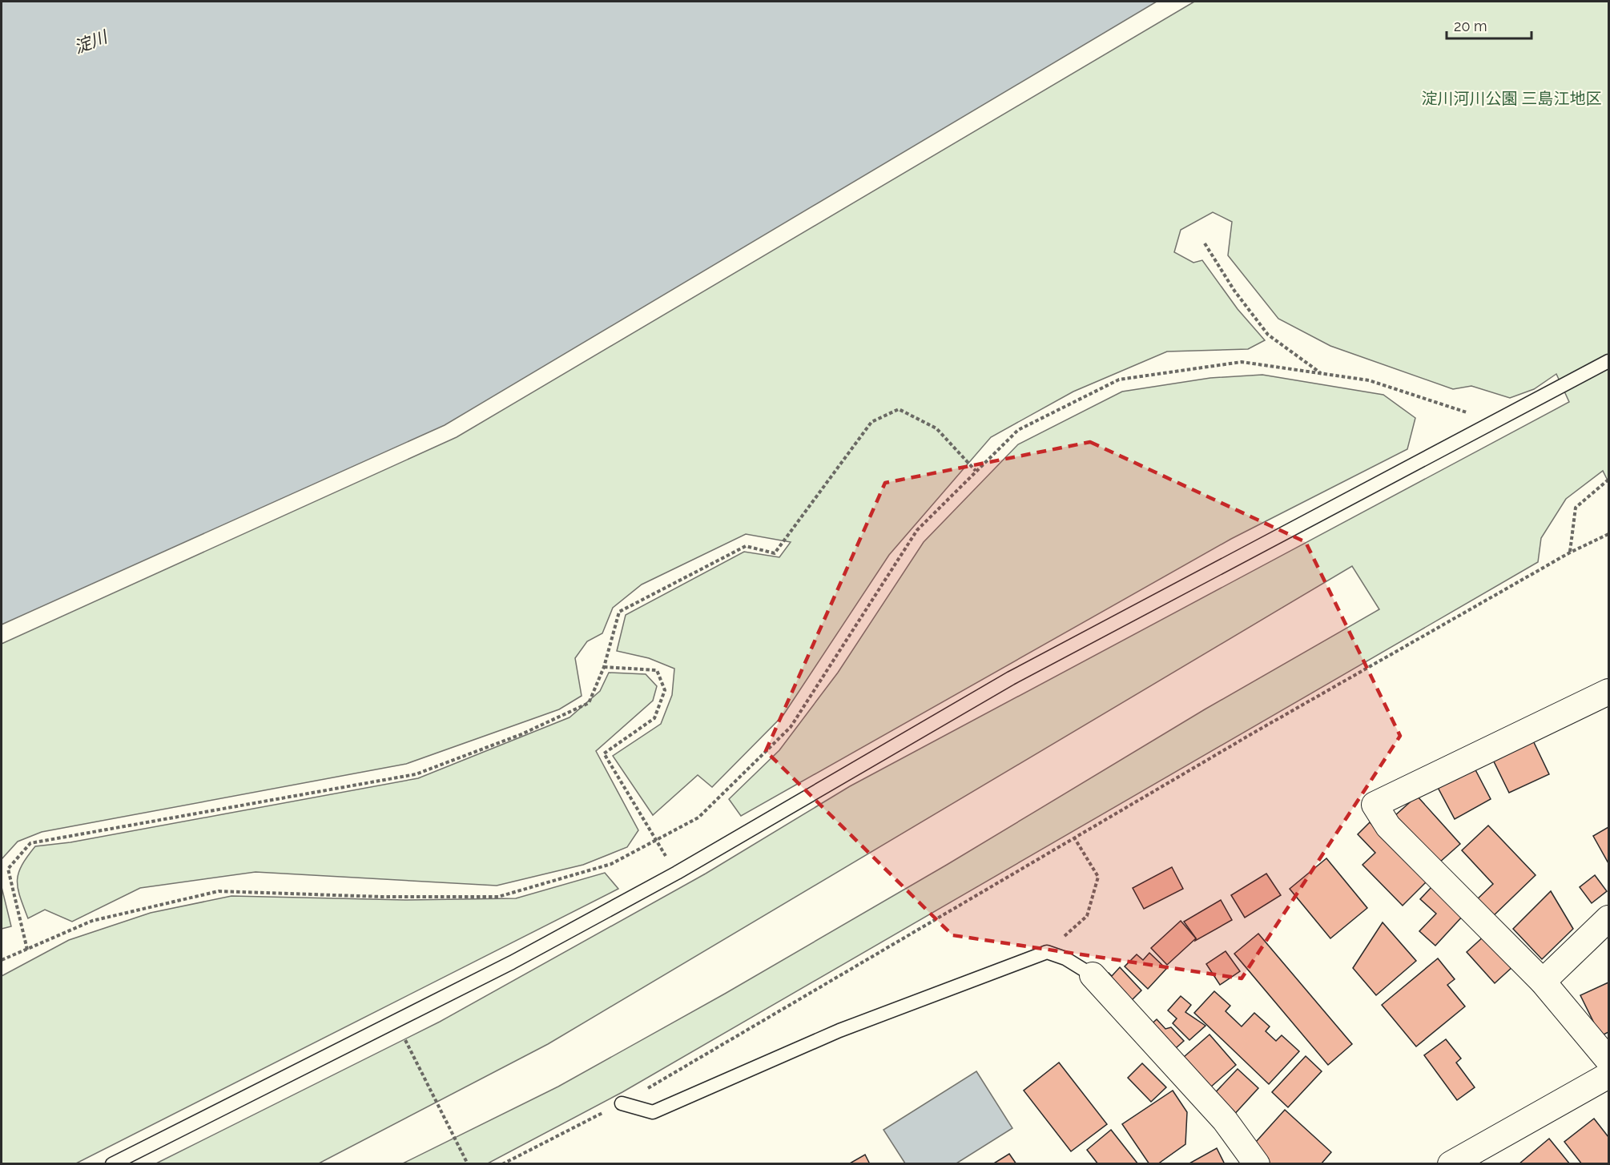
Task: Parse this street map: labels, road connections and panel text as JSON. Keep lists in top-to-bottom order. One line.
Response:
{"water":["淀川"],"parks":["淀川河川公園 三島江地区"],"scale_bar":"20 m"}
